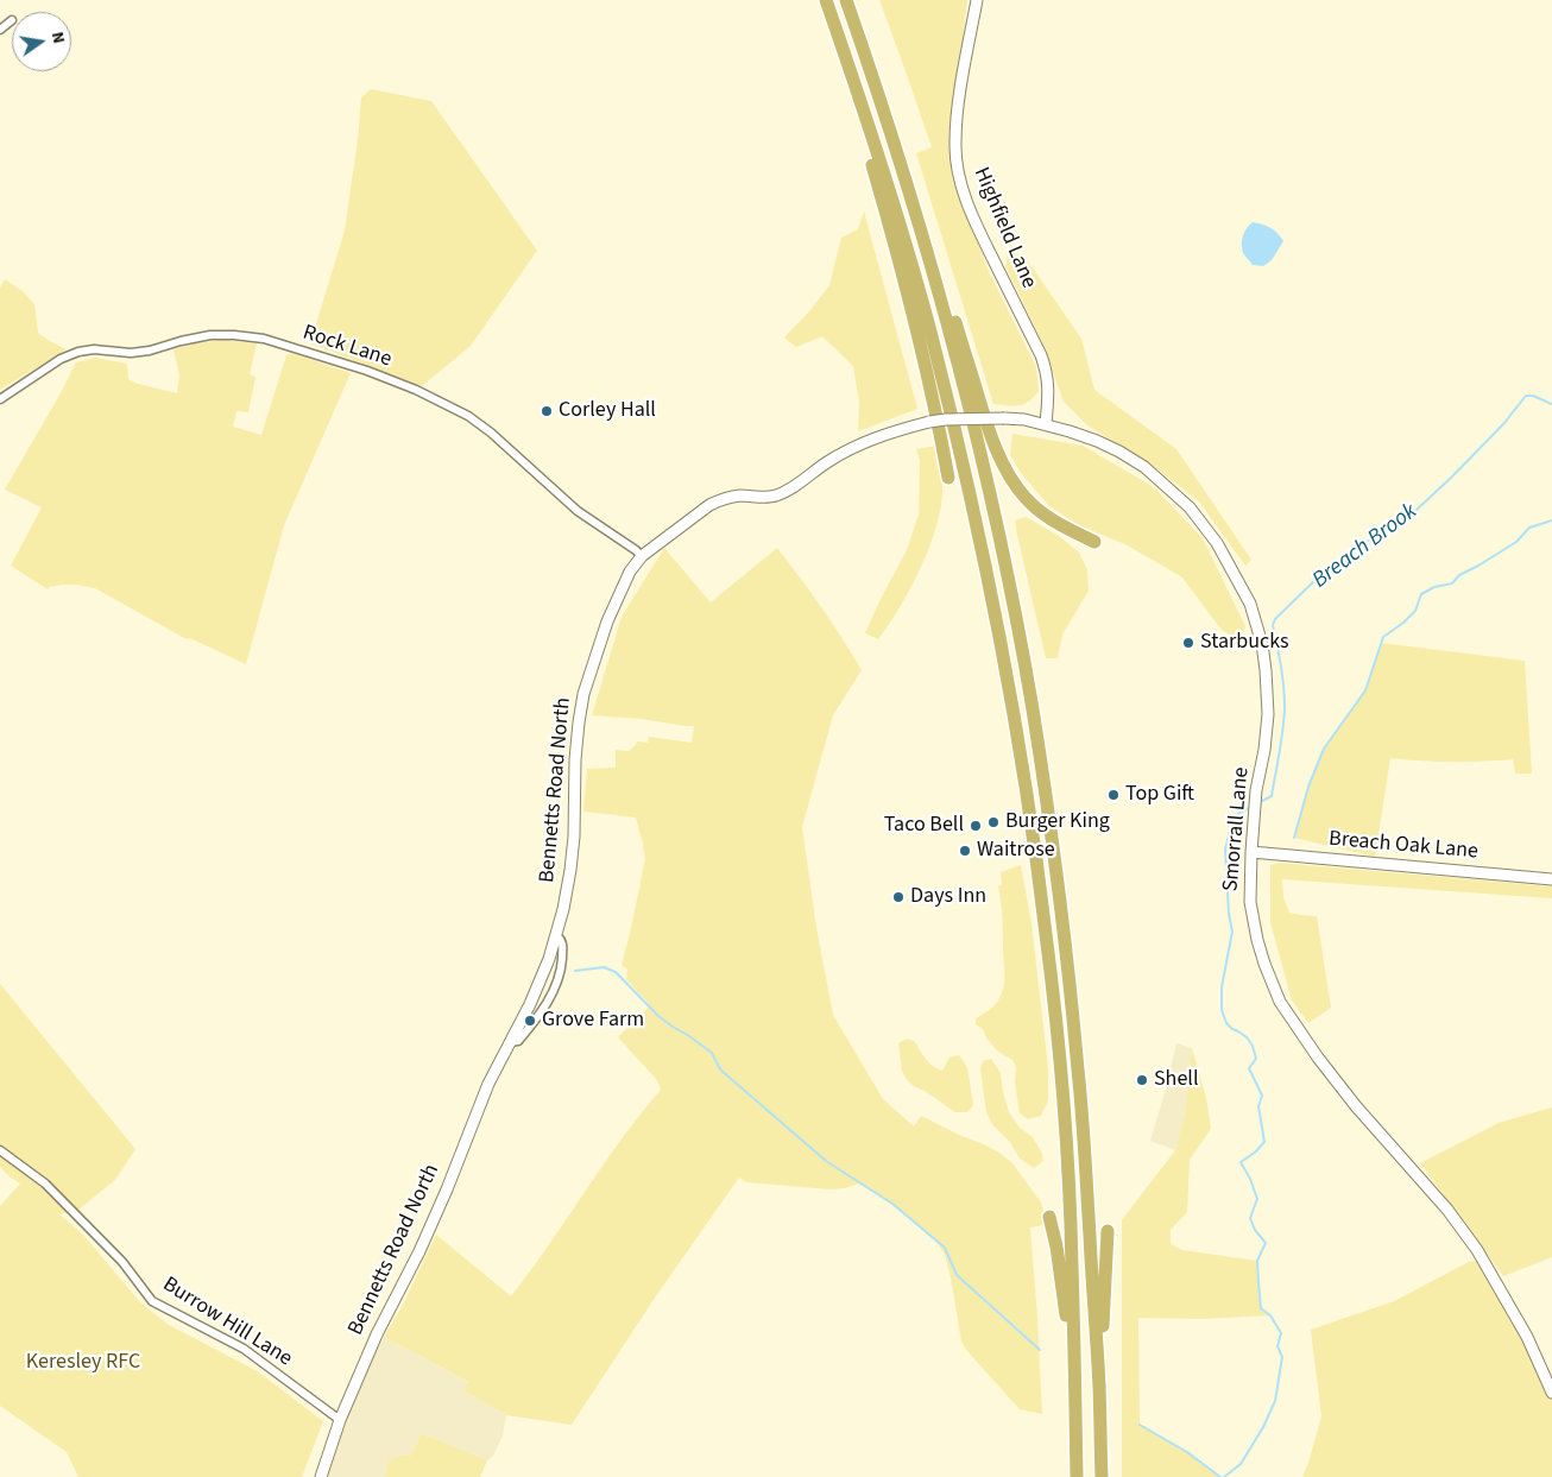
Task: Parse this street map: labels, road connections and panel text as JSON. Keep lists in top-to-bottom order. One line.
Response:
{"streets":{"street":["Highfield Lane","Rock Lane","Bennetts Road North","Smorrall Lane","Breach Oak Lane","Burrow Hill Lane"]},"crossings":[["Highfield Lane","Bennetts Road North"],["Highfield Lane","Smorrall Lane"],["Rock Lane","Bennetts Road North"],["Bennetts Road North","Smorrall Lane"],["Bennetts Road North","Burrow Hill Lane"],["Smorrall Lane","Breach Oak Lane"]],"water":["Breach Brook"],"parks":["Keresley RFC"],"places":["Corley Hall","Starbucks","Top Gift","Burger King","Taco Bell","Waitrose","Days Inn","Grove Farm","Shell"],"north":"right"}
